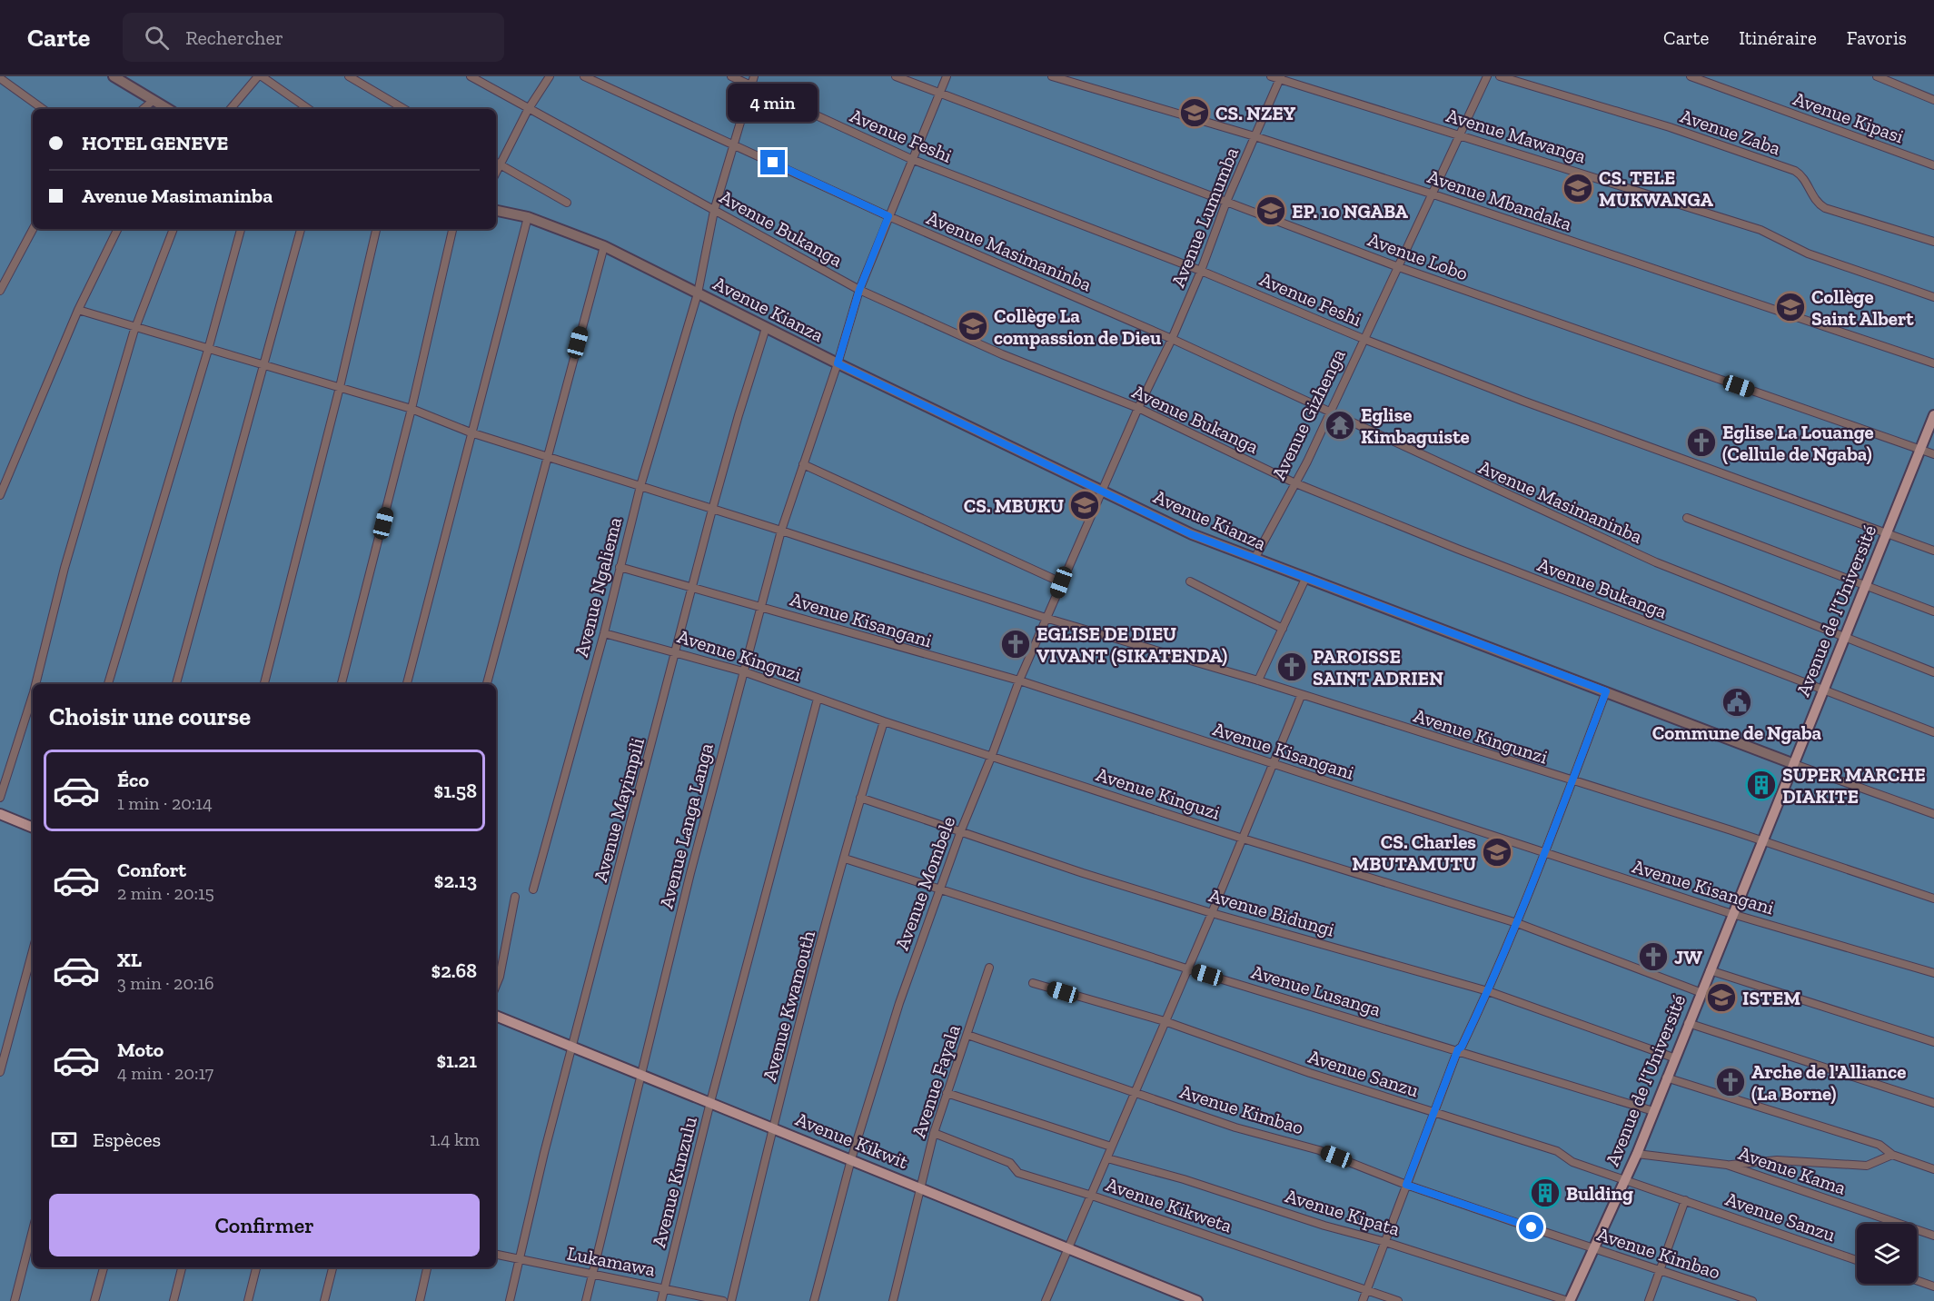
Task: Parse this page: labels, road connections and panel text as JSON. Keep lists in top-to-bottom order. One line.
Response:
{"streets":{"main road":["Avenue de l’Université","Avenue Kikwit"],"street":["Avenue Kipasi","Avenue Zaba","Avenue Feshi","Avenue Mawanga","Avenue Mbandaka","Avenue Lumumba","Avenue Bukanga","Avenue Masimaninba","Avenue Lobo","Avenue Kianza","Avenue Gizhenga","Avenue Ngaliema","Avenue Kisangani","Avenue Kinguzi","Avenue Kingunzi","Avenue Mayimpili","Avenue Langa Langa","Avenue Mombele","Avenue Bidungi","Avenue Lusanga","Avenue Kwamouth","Avenue Sanzu","Avenue Fayala","Avenue Kimbao","Avenue Kama","Avenue Kunzulu","Avenue Kikweta","Avenue Kipata","Lukamawa"]},"crossings":[["Avenue Feshi","Avenue Lumumba"],["Avenue Feshi","Avenue Gizhenga"],["Avenue Feshi","Avenue Ngaliema"],["Avenue Feshi","Avenue de l’Université"],["Avenue Feshi","Avenue Langa Langa"],["Avenue Mawanga","Avenue Lumumba"],["Avenue Mawanga","Avenue Gizhenga"],["Avenue Mbandaka","Avenue Lumumba"],["Avenue Mbandaka","Avenue Gizhenga"],["Avenue Lumumba","Avenue Bukanga"],["Avenue Lumumba","Avenue Masimaninba"],["Avenue Lumumba","Avenue Lobo"],["Avenue Lumumba","Avenue Kianza"],["Avenue Lumumba","Avenue Mombele"],["Avenue Bukanga","Avenue Gizhenga"],["Avenue Bukanga","Avenue Ngaliema"],["Avenue Bukanga","Avenue de l’Université"],["Avenue Bukanga","Avenue Langa Langa"],["Avenue Masimaninba","Avenue Gizhenga"],["Avenue Masimaninba","Avenue Ngaliema"],["Avenue Masimaninba","Avenue de l’Université"],["Avenue Masimaninba","Avenue Langa Langa"],["Avenue Lobo","Avenue Gizhenga"],["Avenue Lobo","Avenue de l’Université"],["Avenue Lobo","Avenue Langa Langa"],["Avenue Kianza","Avenue Gizhenga"],["Avenue Kianza","Avenue Ngaliema"],["Avenue Kianza","Avenue de l’Université"],["Avenue Kianza","Avenue Mayimpili"],["Avenue Kianza","Avenue Langa Langa"],["Avenue Kianza","Avenue Mombele"],["Avenue Ngaliema","Avenue Kisangani"],["Avenue Ngaliema","Avenue Kinguzi"],["Avenue Ngaliema","Avenue Kingunzi"],["Avenue de l’Université","Avenue Kisangani"],["Avenue de l’Université","Avenue Kinguzi"],["Avenue de l’Université","Avenue Kingunzi"],["Avenue de l’Université","Avenue Bidungi"],["Avenue de l’Université","Avenue Lusanga"],["Avenue de l’Université","Avenue Sanzu"],["Avenue de l’Université","Avenue Kimbao"],["Avenue de l’Université","Avenue Kama"],["Avenue de l’Université","Avenue Kipata"],["Avenue Kisangani","Avenue Mayimpili"],["Avenue Kisangani","Avenue Langa Langa"],["Avenue Kisangani","Avenue Mombele"],["Avenue Kinguzi","Avenue Mayimpili"],["Avenue Kinguzi","Avenue Langa Langa"],["Avenue Kinguzi","Avenue Mombele"],["Avenue Kinguzi","Avenue Kwamouth"],["Avenue Kingunzi","Avenue Mayimpili"],["Avenue Kingunzi","Avenue Langa Langa"],["Avenue Kingunzi","Avenue Mombele"],["Avenue Mayimpili","Avenue Kikwit"],["Avenue Mayimpili","Lukamawa"],["Avenue Langa Langa","Avenue Kikwit"],["Avenue Langa Langa","Lukamawa"],["Avenue Mombele","Avenue Bidungi"],["Avenue Mombele","Avenue Lusanga"],["Avenue Mombele","Avenue Kikwit"],["Avenue Bidungi","Avenue Kwamouth"],["Avenue Lusanga","Avenue Kwamouth"],["Avenue Kwamouth","Avenue Kikwit"],["Avenue Fayala","Avenue Kimbao"],["Avenue Fayala","Avenue Kikwit"],["Avenue Fayala","Avenue Kikweta"],["Avenue Kikwit","Avenue Kunzulu"],["Avenue Kunzulu","Lukamawa"]],"places":{"school or university":["CS. NZEY","CS. TELE MUKWANGA","EP. 10 NGABA","Collège Saint Albert","Collège La compassion de Dieu","CS. MBUKU","CS. Charles MBUTAMUTU","ISTEM"],"temple":["Eglise Kimbaguiste"],"church":["Eglise La Louange (Cellule de Ngaba)","EGLISE DE DIEU VIVANT (SIKATENDA)","PAROISSE SAINT ADRIEN","JW","Arche de l'Alliance (La Borne)"],"public building":["Commune de Ngaba"],"building":["SUPER MARCHE DIAKITE","Bulding"]},"page":{"header":"Carte","search":"Rechercher","nav":["Carte","Itinéraire","Favoris"],"bubble":"4 min","banner":["HOTEL GENEVE","Avenue Masimaninba"],"heading":"Choisir une course","list":[{"name":"Éco","note":"1 min · 20:14","value":"$1.58"},{"name":"Confort","note":"2 min · 20:15","value":"$2.13"},{"name":"XL","note":"3 min · 20:16","value":"$2.68"},{"name":"Moto","note":"4 min · 20:17","value":"$1.21"}],"pay":["Espèces","1.4 km"],"buttons":"Confirmer"}}
